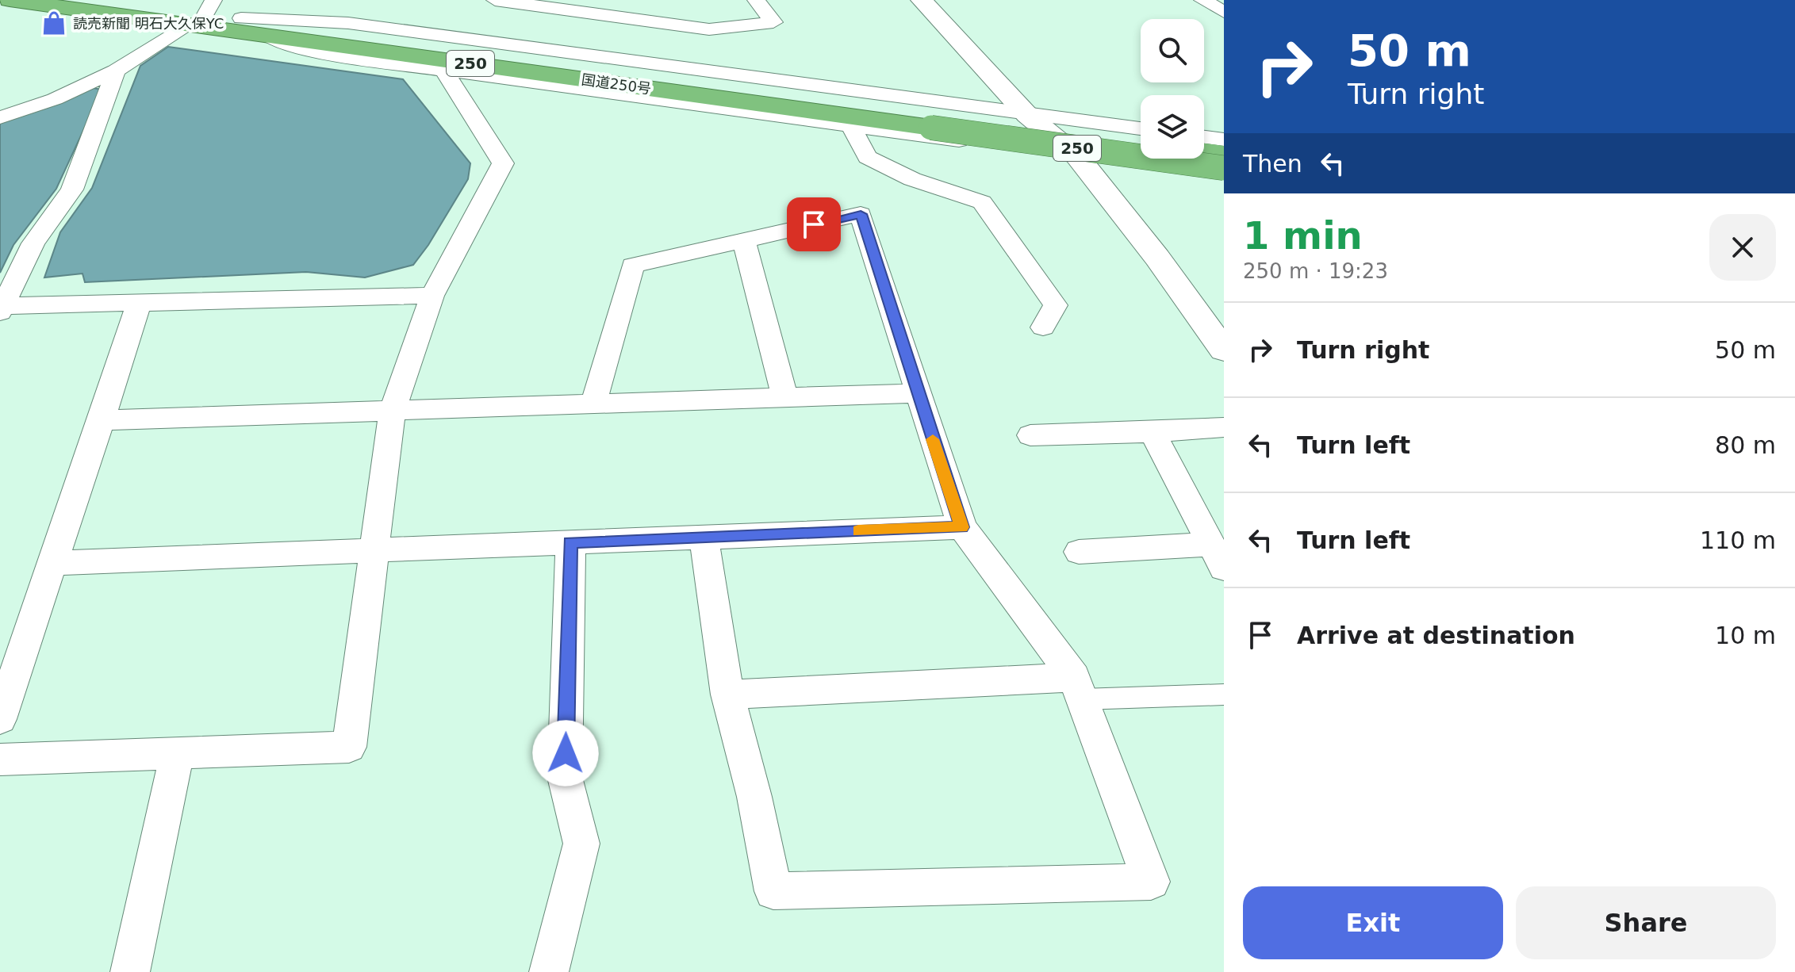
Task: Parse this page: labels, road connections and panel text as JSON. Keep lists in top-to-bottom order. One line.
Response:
{"streets":{"highway":["250","国道250号"]},"places":{"shop":["読売新聞 明石大久保YC"]},"page":{"turn":["50 m","Turn right"],"then":"Then","heading":["1 min","250 m · 19:23"],"list":[{"name":"Turn right","value":"50 m"},{"name":"Turn left","value":"80 m"},{"name":"Turn left","value":"110 m"},{"name":"Arrive at destination","value":"10 m"}],"buttons":["Exit","Share"]}}
